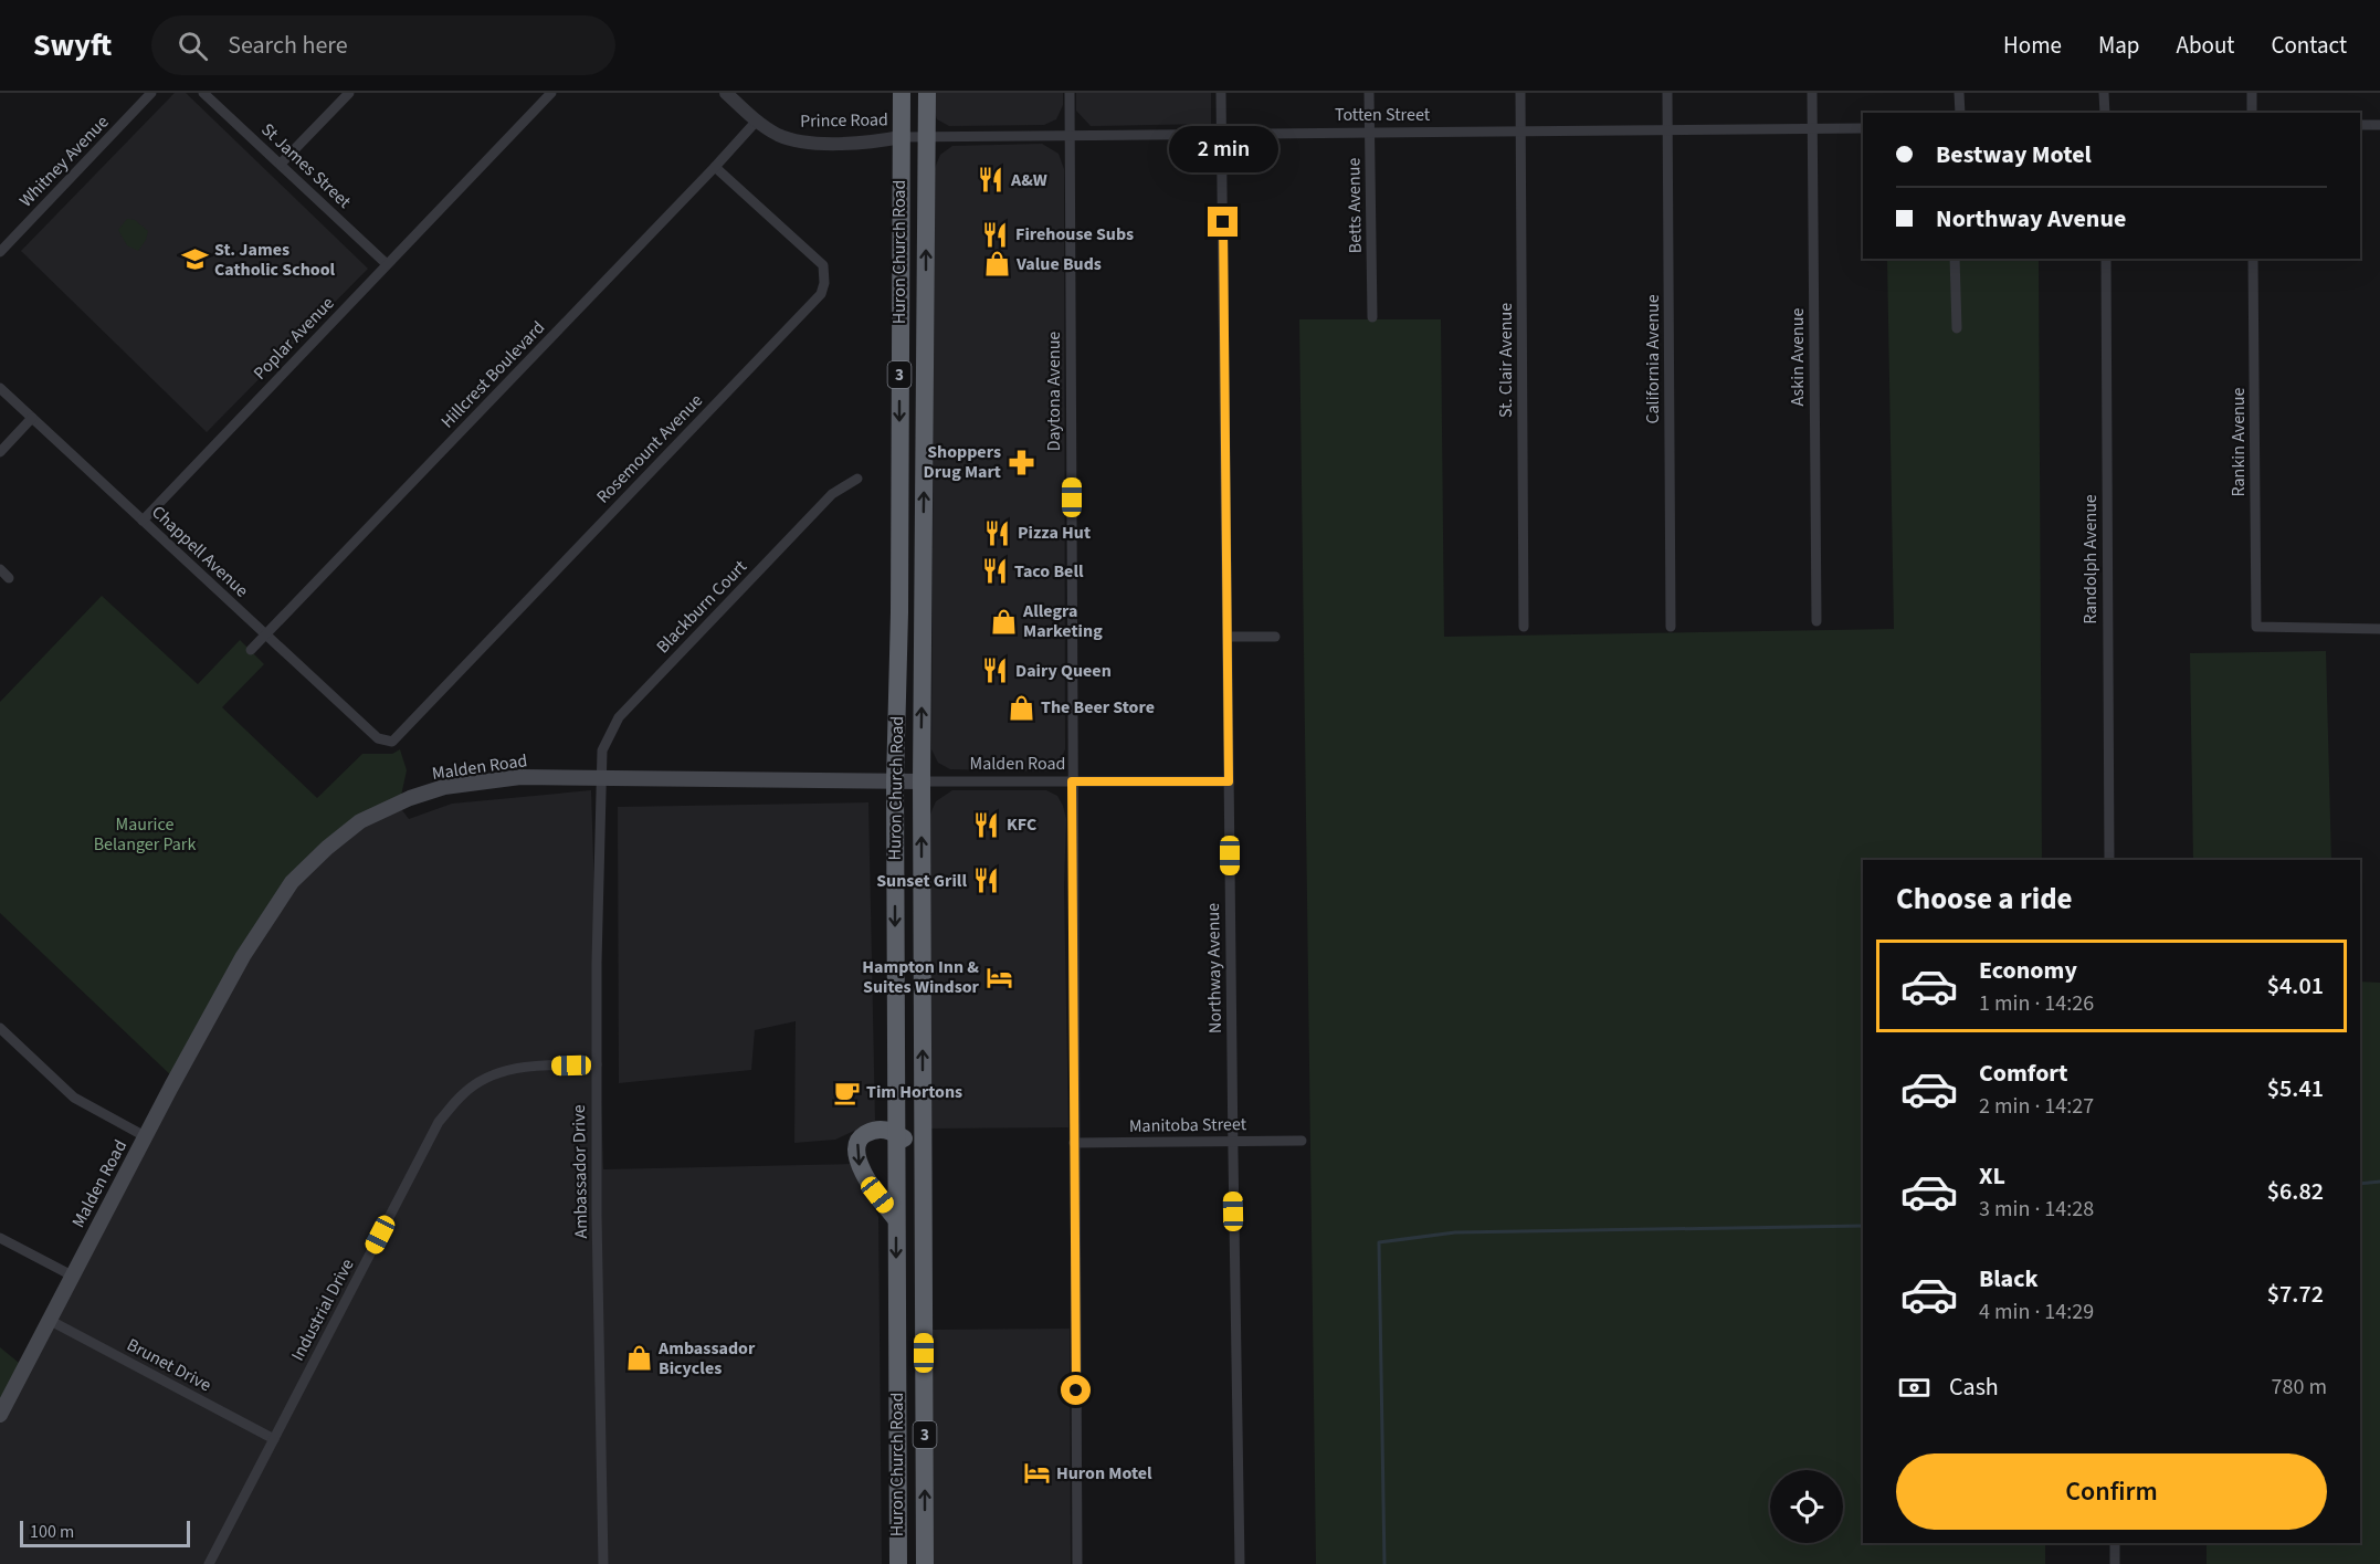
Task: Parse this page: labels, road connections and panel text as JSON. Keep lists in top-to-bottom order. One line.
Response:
{"streets":{"highway":["Huron Church Road","3"],"main road":["Malden Road"],"street":["Totten Street","Prince Road","Whitney Avenue","St James Street","Betts Avenue","Poplar Avenue","Askin Avenue","California Avenue","St. Clair Avenue","Hillcrest Boulevard","Daytona Avenue","Rankin Avenue","Rosemount Avenue","Chappell Avenue","Randolph Avenue","Blackburn Court","Northway Avenue","Manitoba Street","Ambassador Drive","Industrial Drive","Brunet Drive"]},"crossings":[["Totten Street","Prince Road"],["Totten Street","Betts Avenue"],["Totten Street","Huron Church Road"],["Totten Street","Askin Avenue"],["Totten Street","California Avenue"],["Totten Street","St. Clair Avenue"],["Totten Street","Daytona Avenue"],["Totten Street","Northway Avenue"],["Prince Road","Huron Church Road"],["Prince Road","Hillcrest Boulevard"],["St James Street","Poplar Avenue"],["Huron Church Road","Malden Road"],["Poplar Avenue","Chappell Avenue"],["Hillcrest Boulevard","Rosemount Avenue"],["Hillcrest Boulevard","Chappell Avenue"],["Daytona Avenue","Malden Road"],["Daytona Avenue","Manitoba Street"],["Rosemount Avenue","Chappell Avenue"],["Blackburn Court","Malden Road"],["Blackburn Court","Ambassador Drive"],["Malden Road","Northway Avenue"],["Malden Road","Ambassador Drive"],["Malden Road","Brunet Drive"],["Northway Avenue","Manitoba Street"],["Ambassador Drive","Industrial Drive"],["Industrial Drive","Brunet Drive"]],"parks":["Maurice Belanger Park"],"places":{"restaurant":["A&W","Firehouse Subs","Pizza Hut","Taco Bell","Dairy Queen","KFC","Sunset Grill"],"school or university":["St. James Catholic School"],"shop":["Value Buds","Allegra Marketing","The Beer Store","Ambassador Bicycles"],"pharmacy":["Shoppers Drug Mart"],"hotel":["Hampton Inn & Suites Windsor","Huron Motel"],"cafe":["Tim Hortons"]},"scale_bar":"100 m","page":{"header":"Swyft","search":"Search here","nav":["Home","Map","About","Contact"],"banner":["Bestway Motel","Northway Avenue"],"bubble":"2 min","heading":"Choose a ride","list":[{"name":"Economy","note":"1 min · 14:26","value":"$4.01"},{"name":"Comfort","note":"2 min · 14:27","value":"$5.41"},{"name":"XL","note":"3 min · 14:28","value":"$6.82"},{"name":"Black","note":"4 min · 14:29","value":"$7.72"}],"pay":["Cash","780 m"],"buttons":"Confirm","scale":"100 m"}}
